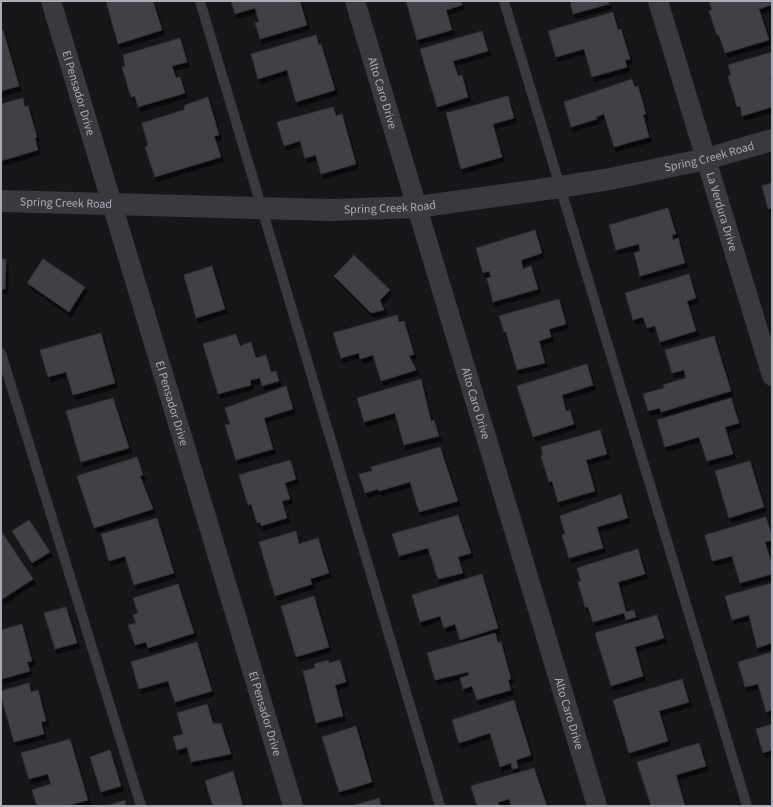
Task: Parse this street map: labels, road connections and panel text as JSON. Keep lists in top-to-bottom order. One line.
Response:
{"streets":{"street":["El Pensador Drive","Alto Caro Drive","Spring Creek Road","La Verdura Drive"]},"crossings":[["El Pensador Drive","Spring Creek Road"],["Alto Caro Drive","Spring Creek Road"],["Spring Creek Road","La Verdura Drive"]]}
